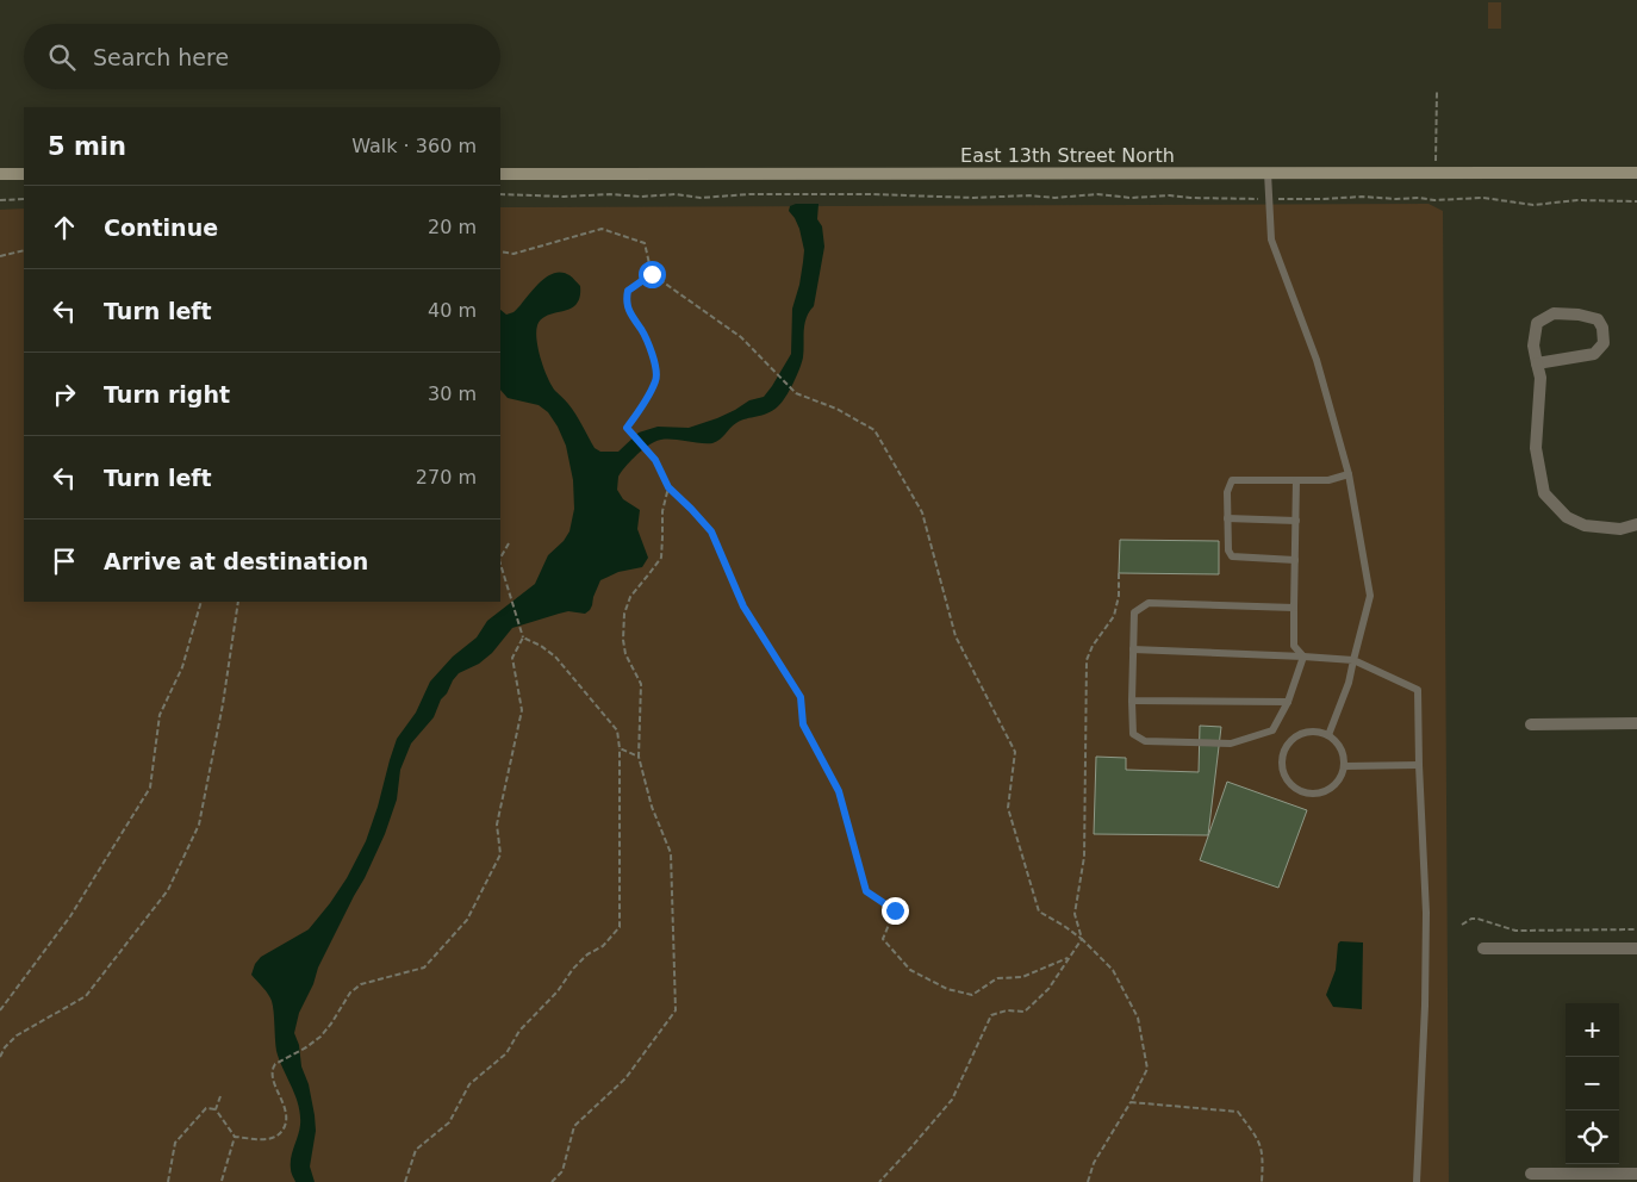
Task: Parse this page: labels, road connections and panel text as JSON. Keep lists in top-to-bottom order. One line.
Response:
{"streets":{"main road":["East 13th Street North"]},"page":{"search":"Search here","heading":["5 min","Walk · 360 m"],"list":[["Continue","20 m"],["Turn left","40 m"],["Turn right","30 m"],["Turn left","270 m"],"Arrive at destination"],"map_buttons":["+","−"]}}
